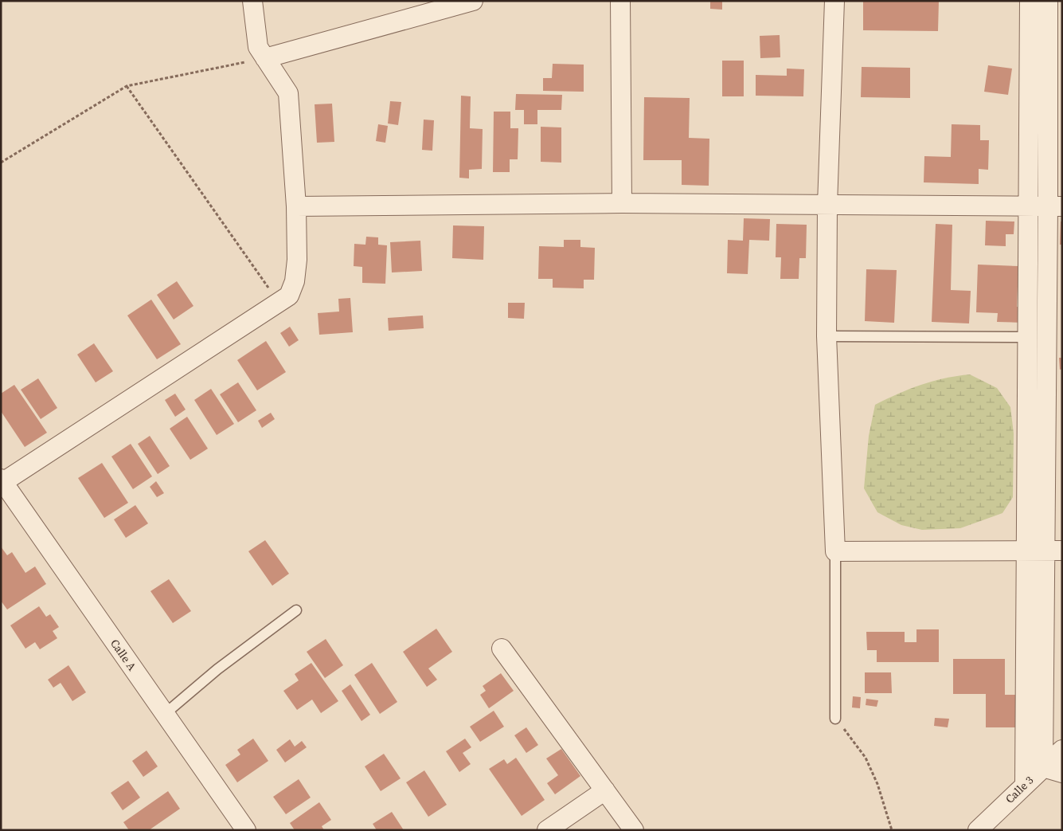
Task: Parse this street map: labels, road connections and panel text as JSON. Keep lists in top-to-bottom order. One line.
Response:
{"streets":{"street":["Calle A","Calle 3"]}}
